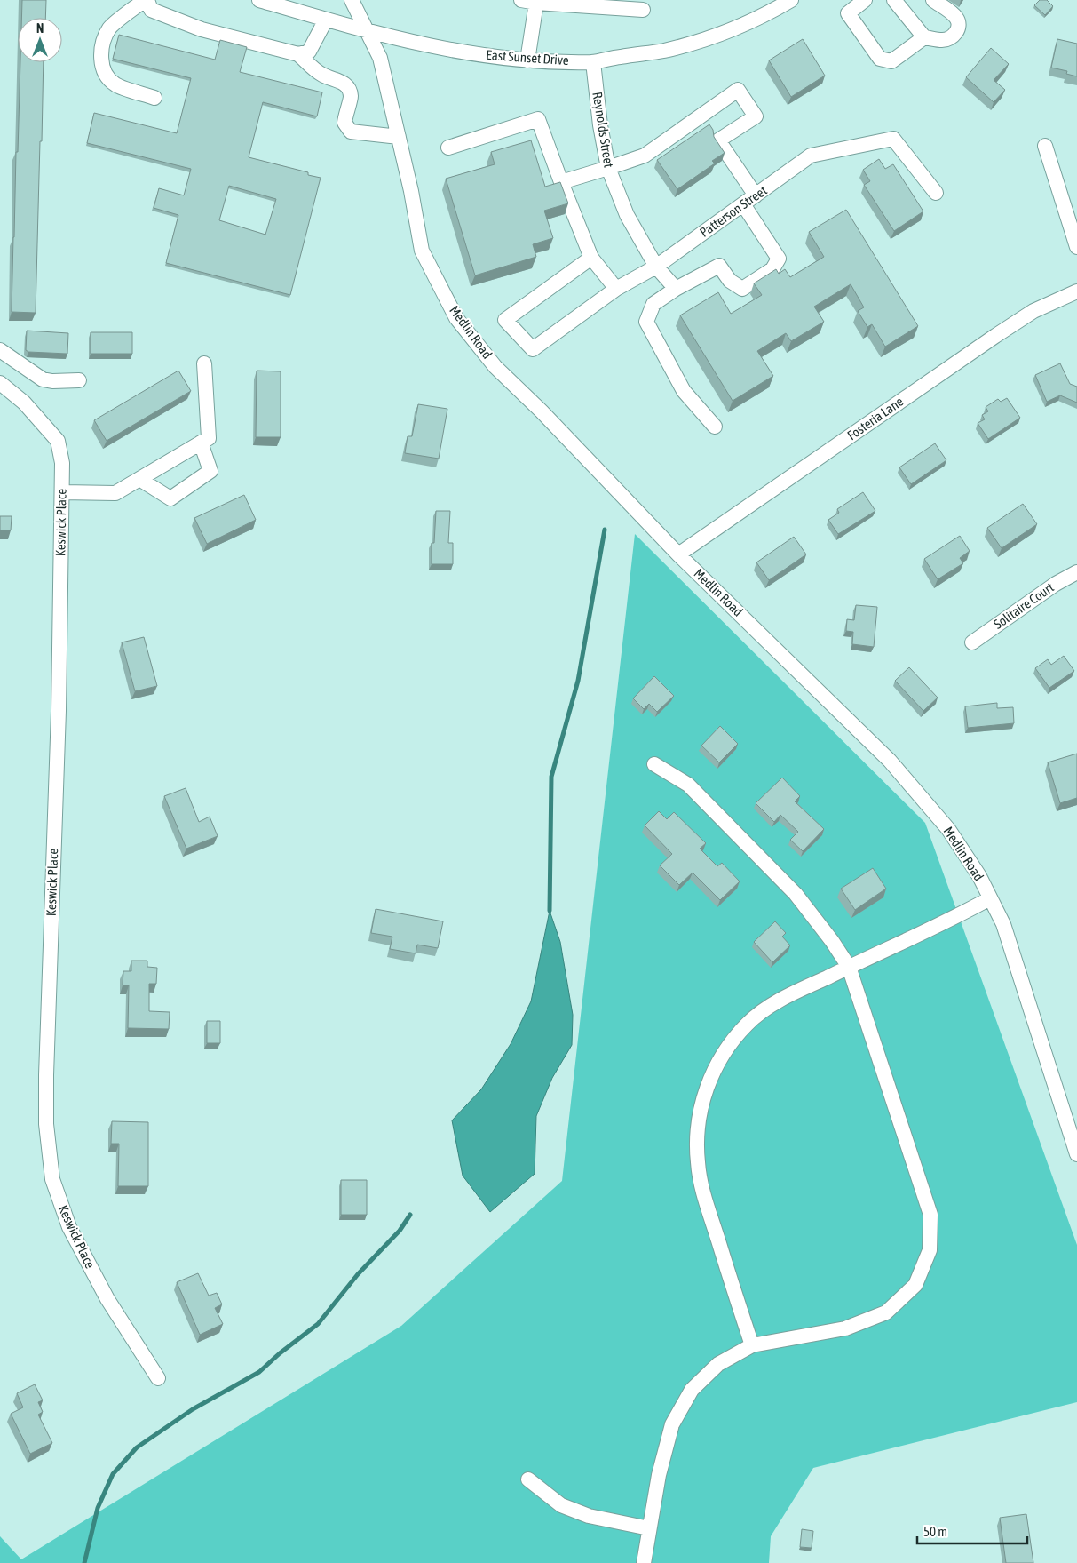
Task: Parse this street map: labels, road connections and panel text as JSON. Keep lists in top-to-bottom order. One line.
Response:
{"streets":{"street":["East Sunset Drive","Reynolds Street","Patterson Street","Medlin Road","Fosteria Lane","Keswick Place","Solitaire Court"]},"crossings":[["East Sunset Drive","Reynolds Street"],["East Sunset Drive","Medlin Road"],["Reynolds Street","Patterson Street"],["Medlin Road","Fosteria Lane"]],"scale_bar":"50 m","north":"top"}
